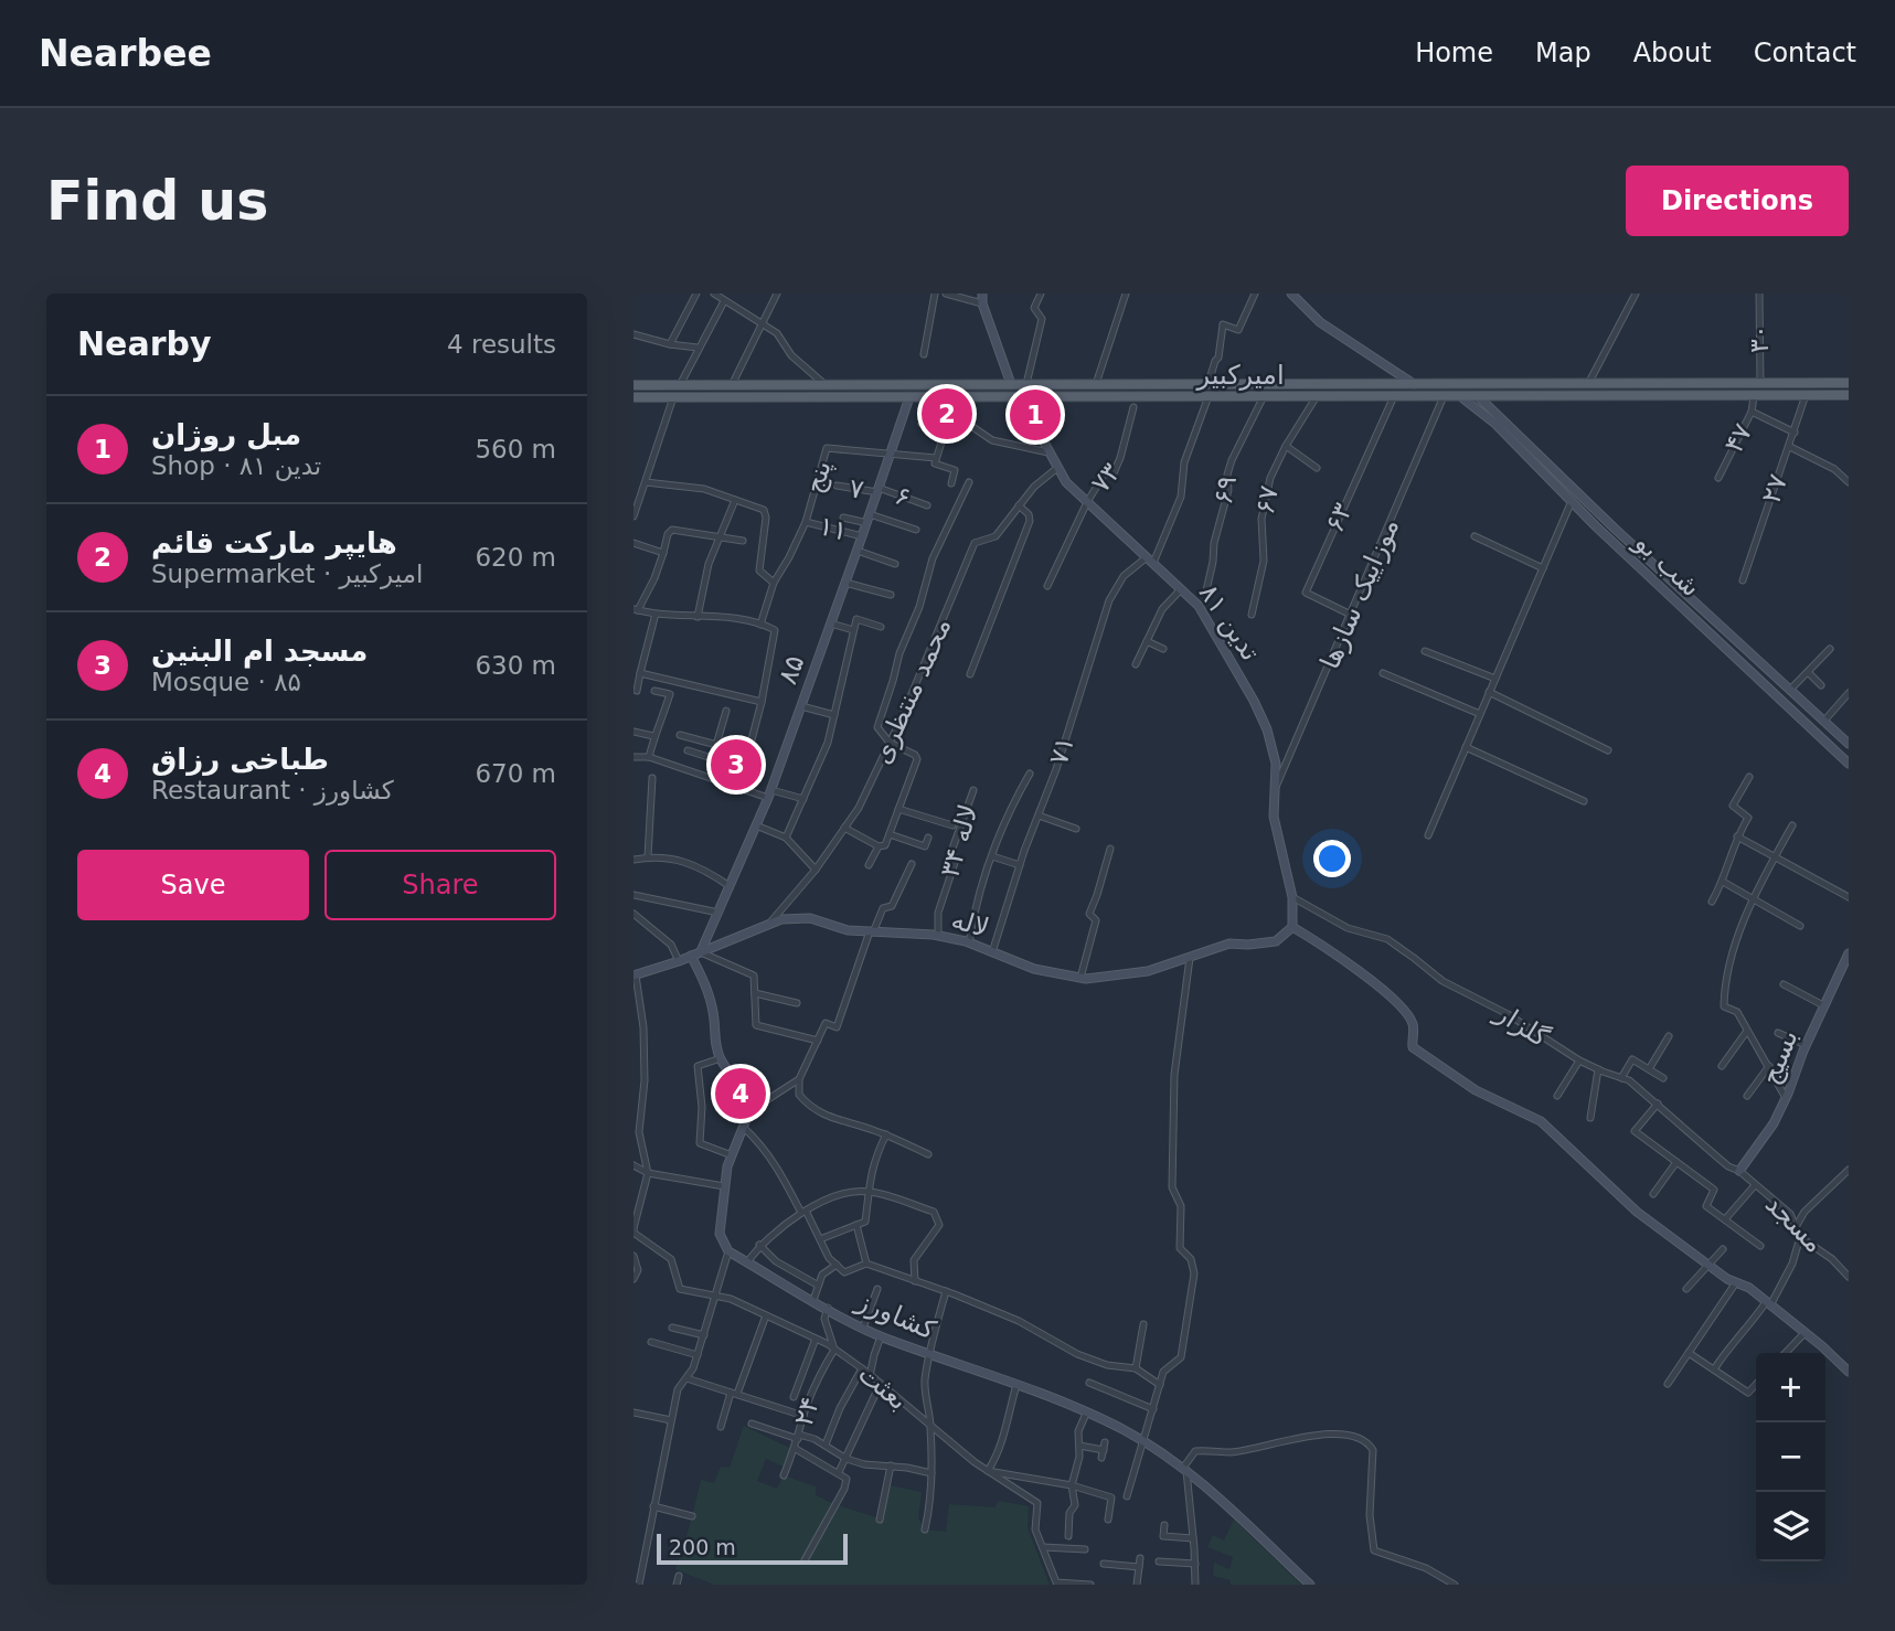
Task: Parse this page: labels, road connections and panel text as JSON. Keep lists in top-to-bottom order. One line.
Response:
{"streets":{"main road":["امیرکبیر"],"street":["۳۰","۴۷","پنج","۷۳","۷","۲۷","۶۹","۶","۶۷","۶۳","۱۱","شب بو","موزاییک سازها","تدین ۸۱","۸۵","محمد منتظری","۷۱","لاله ۳۴","لاله","گلزار","بسیج","مسجد","کشاورز","بعثت","۲۴"]},"crossings":[["۳۰","امیرکبیر"],["امیرکبیر","۴۷"],["امیرکبیر","۲۷"],["امیرکبیر","۶۹"],["امیرکبیر","۶۷"],["امیرکبیر","۶۳"],["امیرکبیر","شب بو"],["امیرکبیر","موزاییک سازها"],["امیرکبیر","تدین ۸۱"],["امیرکبیر","۸۵"],["امیرکبیر","۷۱"],["پنج","۱۱"],["پنج","۸۵"],["۷۳","تدین ۸۱"],["۷","۶"],["۷","۸۵"],["۶","۸۵"],["۶۳","موزاییک سازها"],["۱۱","۸۵"],["موزاییک سازها","تدین ۸۱"],["تدین ۸۱","محمد منتظری"],["تدین ۸۱","۷۱"],["تدین ۸۱","لاله"],["تدین ۸۱","گلزار"],["۸۵","لاله"],["محمد منتظری","لاله"],["۷۱","لاله"],["لاله ۳۴","لاله"],["گلزار","بسیج"],["گلزار","مسجد"],["بسیج","مسجد"],["بعثت","۲۴"]],"scale_bar":"200 m","page":{"header":"Nearbee","nav":["Home","Map","About","Contact"],"buttons":["Directions",["Save","Share"]],"title":"Find us","heading":["Nearby","4 results"],"pins":["2","1","3","4"],"list":[{"mark":"1","name":"مبل روژان","note":"Shop · تدین ۸۱","value":"560 m"},{"mark":"2","name":"هایپر مارکت قائم","note":"Supermarket · امیرکبیر","value":"620 m"},{"mark":"3","name":"مسجد ام البنین","note":"Mosque · ۸۵","value":"630 m"},{"mark":"4","name":"طباخی رزاق","note":"Restaurant · کشاورز","value":"670 m"}],"map_buttons":["+","−"],"scale":"200 m"}}
